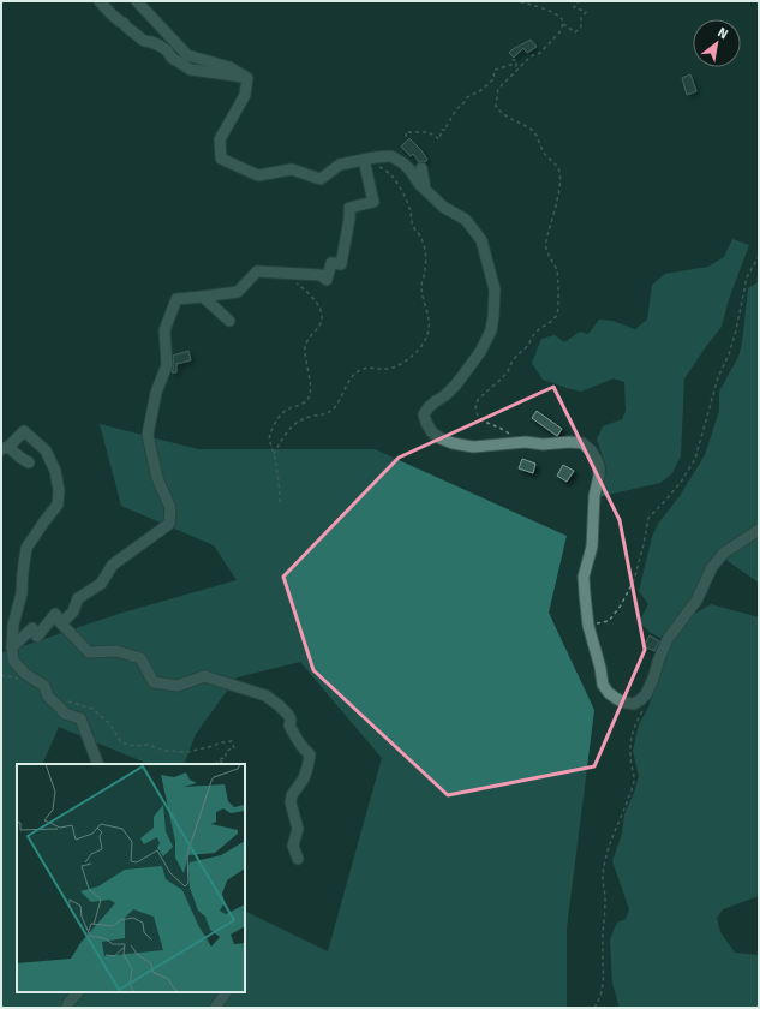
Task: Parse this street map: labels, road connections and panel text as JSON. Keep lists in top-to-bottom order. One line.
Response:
{"north":"top right"}
